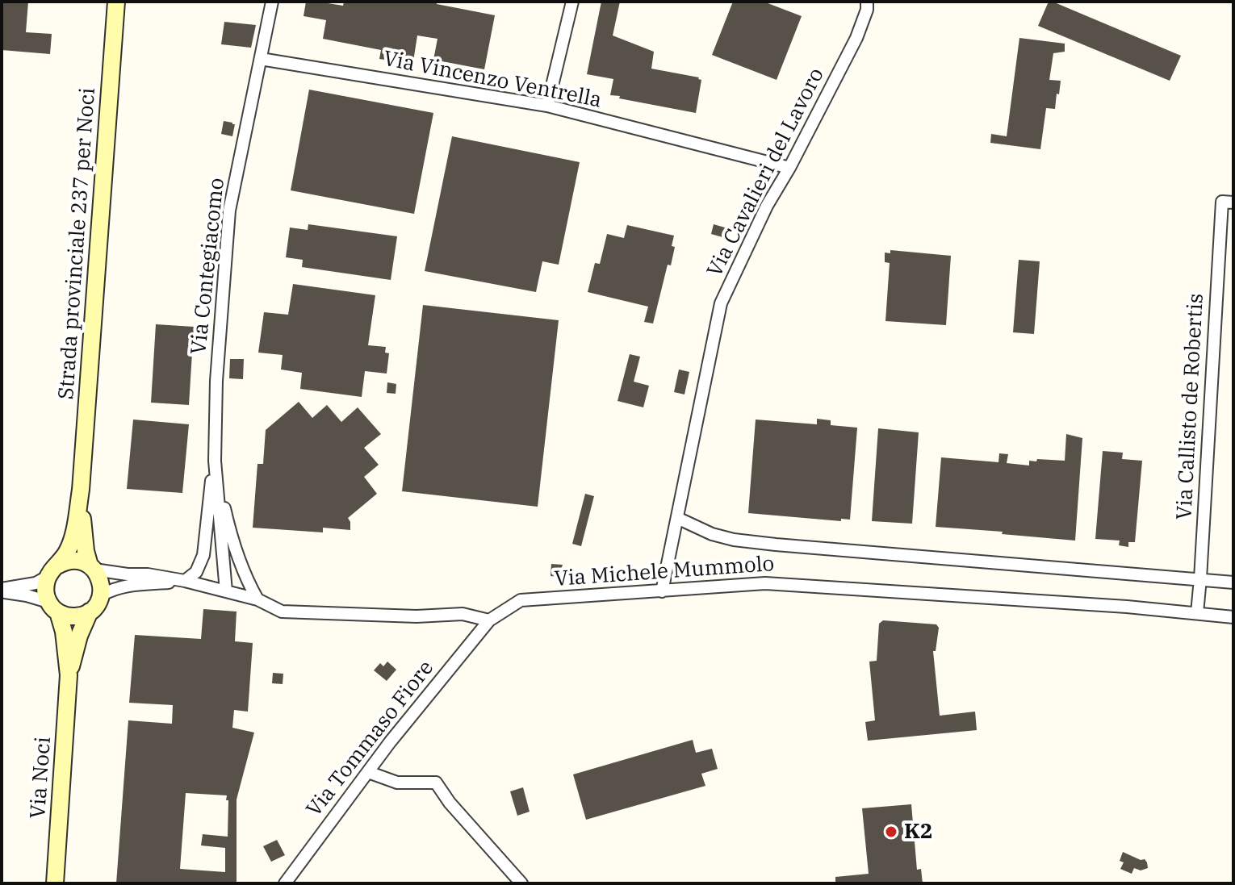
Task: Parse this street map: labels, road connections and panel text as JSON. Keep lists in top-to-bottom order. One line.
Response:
{"streets":{"main road":["Strada provinciale 237 per Noci","Via Noci"],"street":["Via Vincenzo Ventrella","Via Cavalieri del Lavoro","Via Contegiacomo","Via Callisto de Robertis","Via Michele Mummolo","Via Tommaso Fiore"]},"crossings":[["Via Vincenzo Ventrella","Via Cavalieri del Lavoro"],["Via Vincenzo Ventrella","Via Contegiacomo"],["Via Cavalieri del Lavoro","Via Michele Mummolo"],["Strada provinciale 237 per Noci","Via Noci"],["Via Callisto de Robertis","Via Michele Mummolo"],["Via Michele Mummolo","Via Tommaso Fiore"]],"places":["K2"]}
